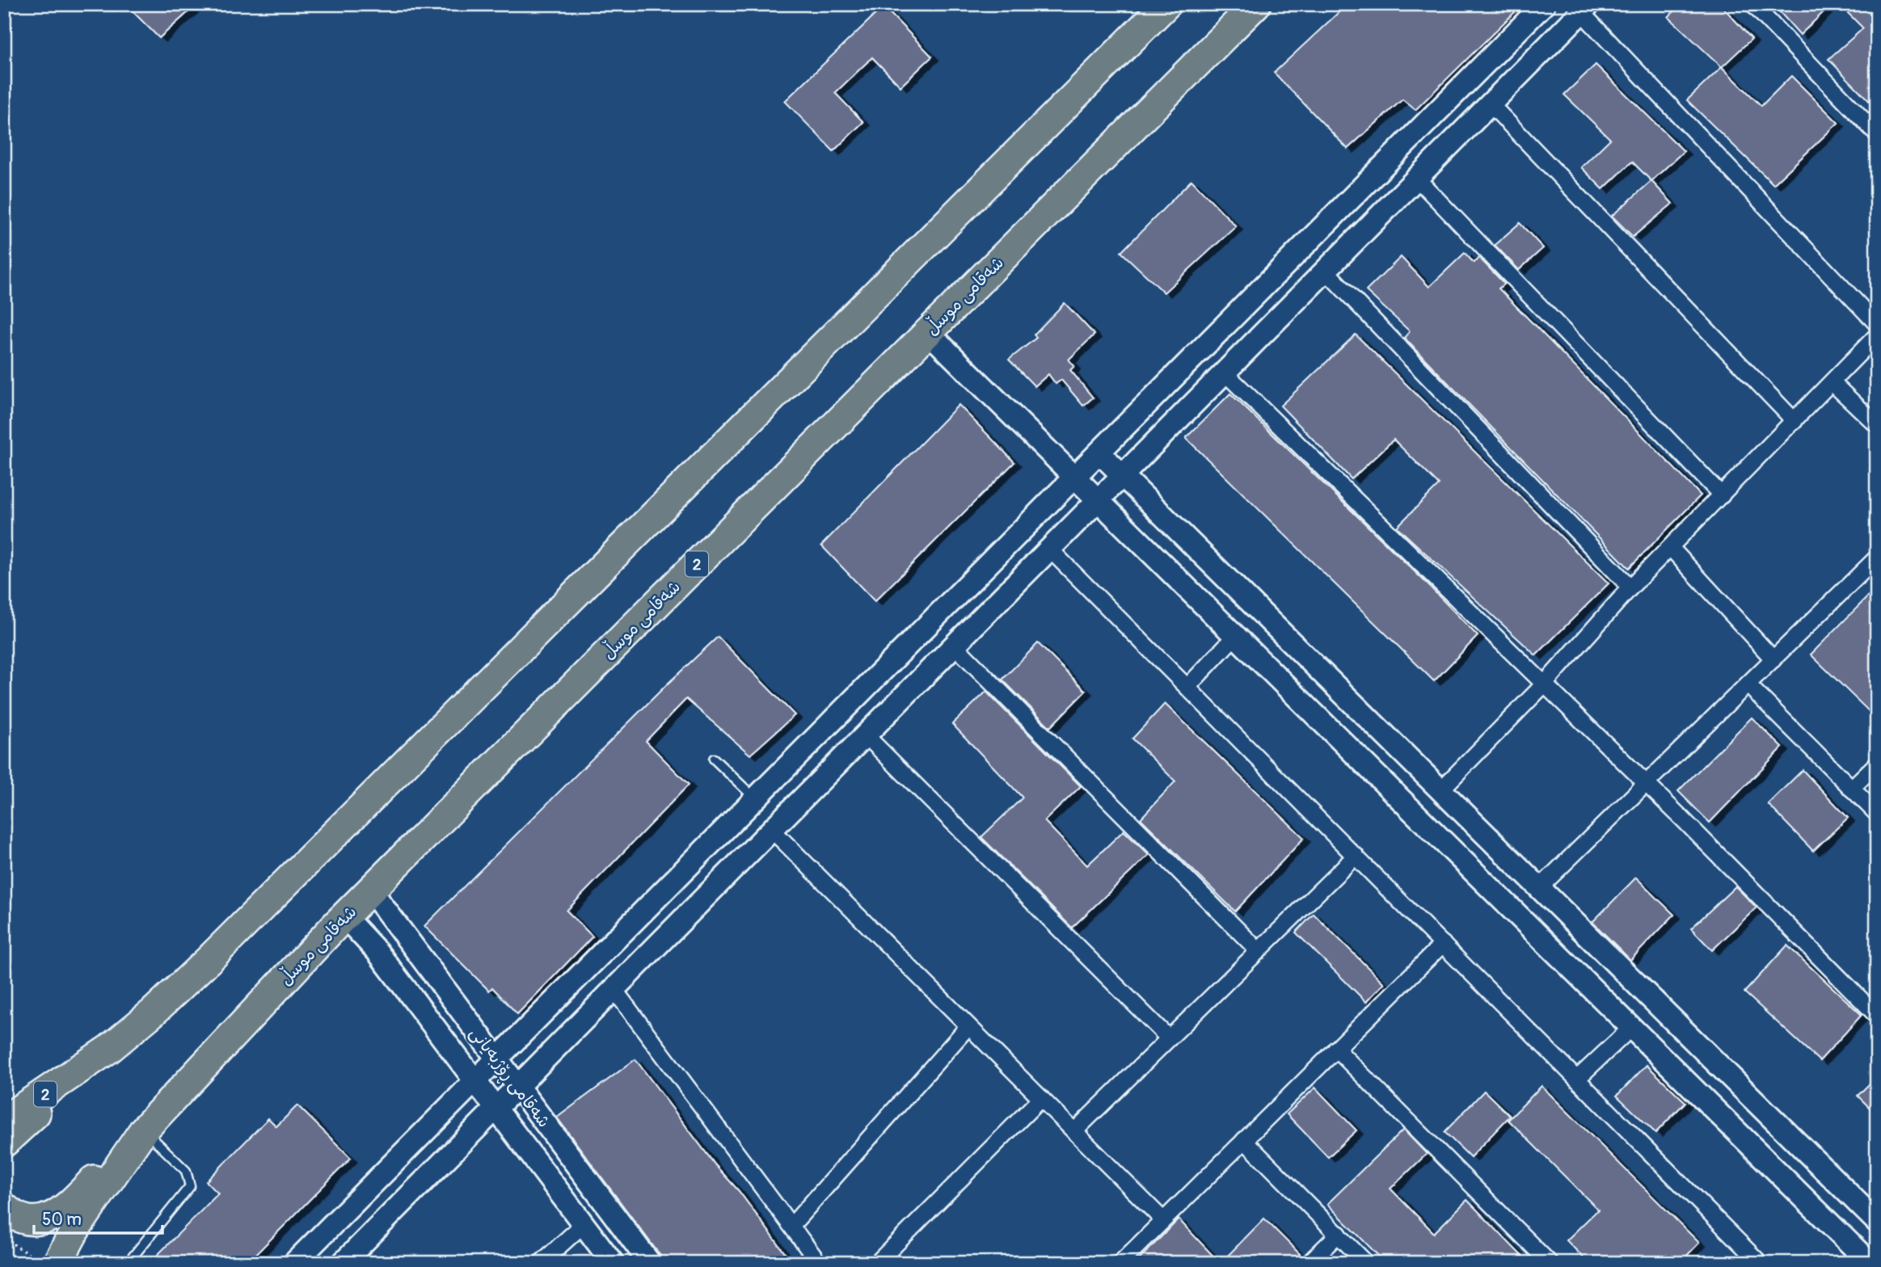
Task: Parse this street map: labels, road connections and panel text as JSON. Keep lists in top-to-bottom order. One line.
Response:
{"streets":{"highway":["شەقامی موسڵ","2"],"street":["شەقامی ڕۆژبەیانی"]},"crossings":[["شەقامی موسڵ","شەقامی ڕۆژبەیانی"]],"scale_bar":"50 m"}
